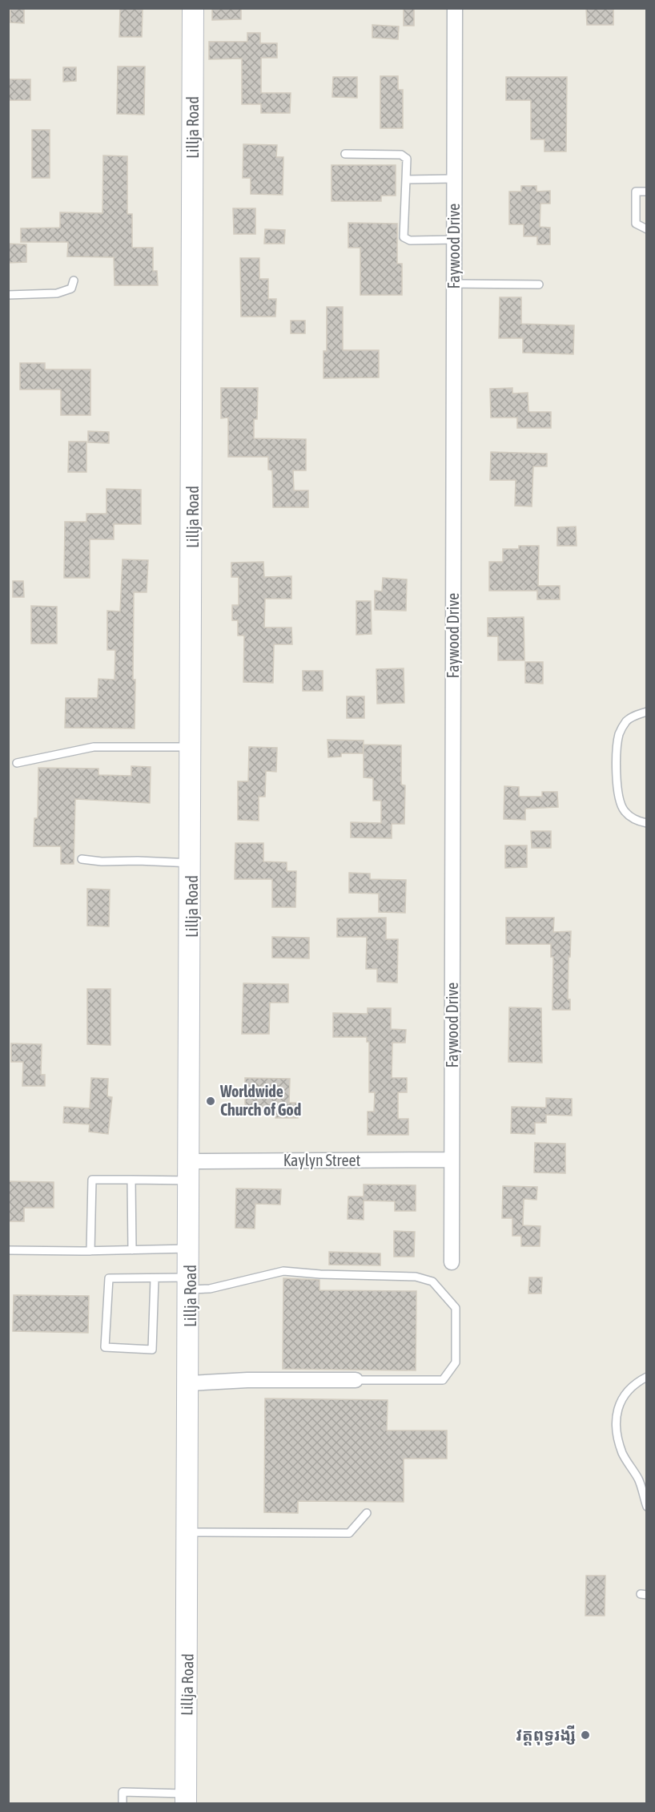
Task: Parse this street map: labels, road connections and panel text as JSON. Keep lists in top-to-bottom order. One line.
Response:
{"streets":{"street":["Lillja Road","Faywood Drive","Kaylyn Street"]},"crossings":[["Lillja Road","Kaylyn Street"],["Faywood Drive","Kaylyn Street"]],"places":["Worldwide Church of God","វត្តពុទ្ធរង្សី"]}
